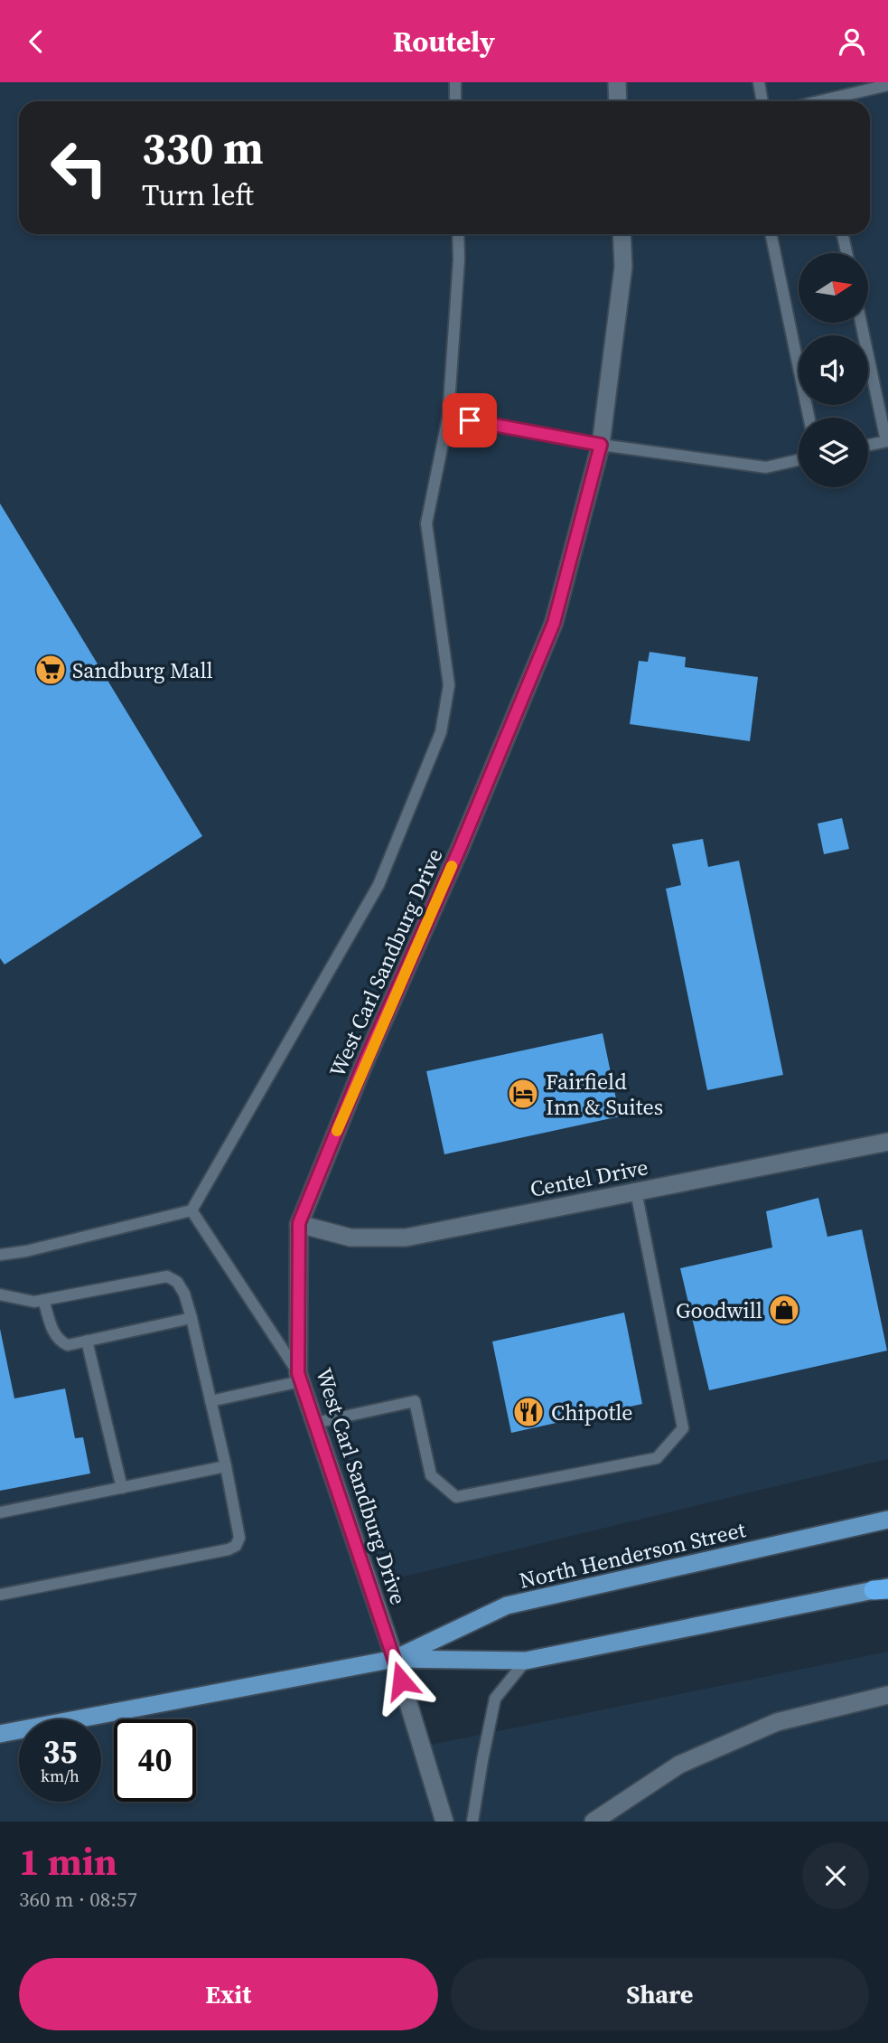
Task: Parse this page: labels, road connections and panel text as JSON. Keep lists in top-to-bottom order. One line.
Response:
{"streets":{"main road":["North Henderson Street"],"street":["West Carl Sandburg Drive","Centel Drive"]},"crossings":[["West Carl Sandburg Drive","Centel Drive"],["West Carl Sandburg Drive","North Henderson Street"]],"places":{"supermarket":["Sandburg Mall"],"hotel":["Fairfield Inn & Suites"],"shop":["Goodwill"],"restaurant":["Chipotle"]},"north":"right","page":{"header":"Routely","turn":["330 m","Turn left"],"speed":"35 km/h","limit":"40","heading":["1 min","360 m · 08:57"],"buttons":["Exit","Share"]}}
